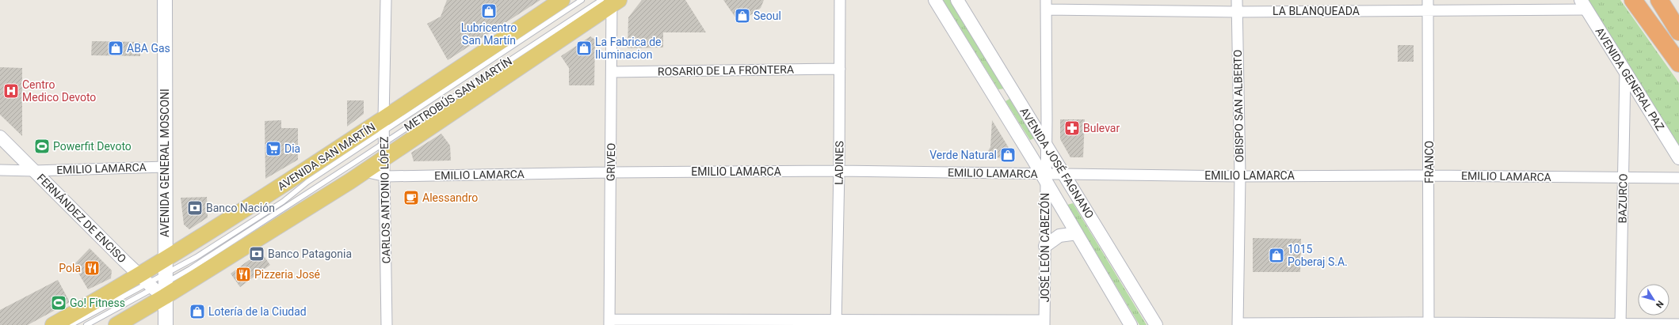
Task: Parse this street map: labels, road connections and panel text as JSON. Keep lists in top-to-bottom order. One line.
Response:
{"streets":{"main road":["AVENIDA SAN MARTÍN","AVENIDA GENERAL MOSCONI"],"street":["LA BLANQUEADA","ROSARIO DE LA FRONTERA","AVENIDA GENERAL PAZ","OBISPO SAN ALBERTO","GRIVEO","FRANCO","LADINES","AVENIDA JOSÉ FAGNANO","EMILIO LAMARCA","BAZURCO","CARLOS ANTONIO LÓPEZ","FERNÁNDEZ DE ENCISO","JOSÉ LEÓN CABEZÓN"],"lane":["METROBÚS SAN MARTÍN"]},"crossings":[["LA BLANQUEADA","AVENIDA GENERAL PAZ"],["LA BLANQUEADA","OBISPO SAN ALBERTO"],["LA BLANQUEADA","FRANCO"],["LA BLANQUEADA","JOSÉ LEÓN CABEZÓN"],["ROSARIO DE LA FRONTERA","GRIVEO"],["ROSARIO DE LA FRONTERA","LADINES"],["AVENIDA GENERAL PAZ","BAZURCO"],["METROBÚS SAN MARTÍN","AVENIDA SAN MARTÍN"],["METROBÚS SAN MARTÍN","GRIVEO"],["METROBÚS SAN MARTÍN","AVENIDA GENERAL MOSCONI"],["METROBÚS SAN MARTÍN","CARLOS ANTONIO LÓPEZ"],["METROBÚS SAN MARTÍN","FERNÁNDEZ DE ENCISO"],["OBISPO SAN ALBERTO","EMILIO LAMARCA"],["AVENIDA SAN MARTÍN","GRIVEO"],["AVENIDA SAN MARTÍN","AVENIDA GENERAL MOSCONI"],["AVENIDA SAN MARTÍN","EMILIO LAMARCA"],["AVENIDA SAN MARTÍN","CARLOS ANTONIO LÓPEZ"],["AVENIDA SAN MARTÍN","FERNÁNDEZ DE ENCISO"],["GRIVEO","EMILIO LAMARCA"],["FRANCO","EMILIO LAMARCA"],["AVENIDA GENERAL MOSCONI","EMILIO LAMARCA"],["AVENIDA GENERAL MOSCONI","FERNÁNDEZ DE ENCISO"],["LADINES","EMILIO LAMARCA"],["AVENIDA JOSÉ FAGNANO","EMILIO LAMARCA"],["AVENIDA JOSÉ FAGNANO","JOSÉ LEÓN CABEZÓN"],["EMILIO LAMARCA","BAZURCO"],["EMILIO LAMARCA","CARLOS ANTONIO LÓPEZ"],["EMILIO LAMARCA","FERNÁNDEZ DE ENCISO"],["EMILIO LAMARCA","JOSÉ LEÓN CABEZÓN"]],"places":{"shop":["Lubricentro San Martín","Seoul","ABA Gas","La Fabrica de Iluminacion","Verde Natural","1015 Poberaj S.A.","Lotería de la Ciudad"],"hospital":["Centro Medico Devoto"],"pharmacy":["Bulevar"],"sports":["Powerfit Devoto","Go! Fitness"],"supermarket":["Dia"],"cafe":["Alessandro"],"bank":["Banco Nación","Banco Patagonia"],"restaurant":["Pola","Pizzeria José"]},"north":"bottom right"}
